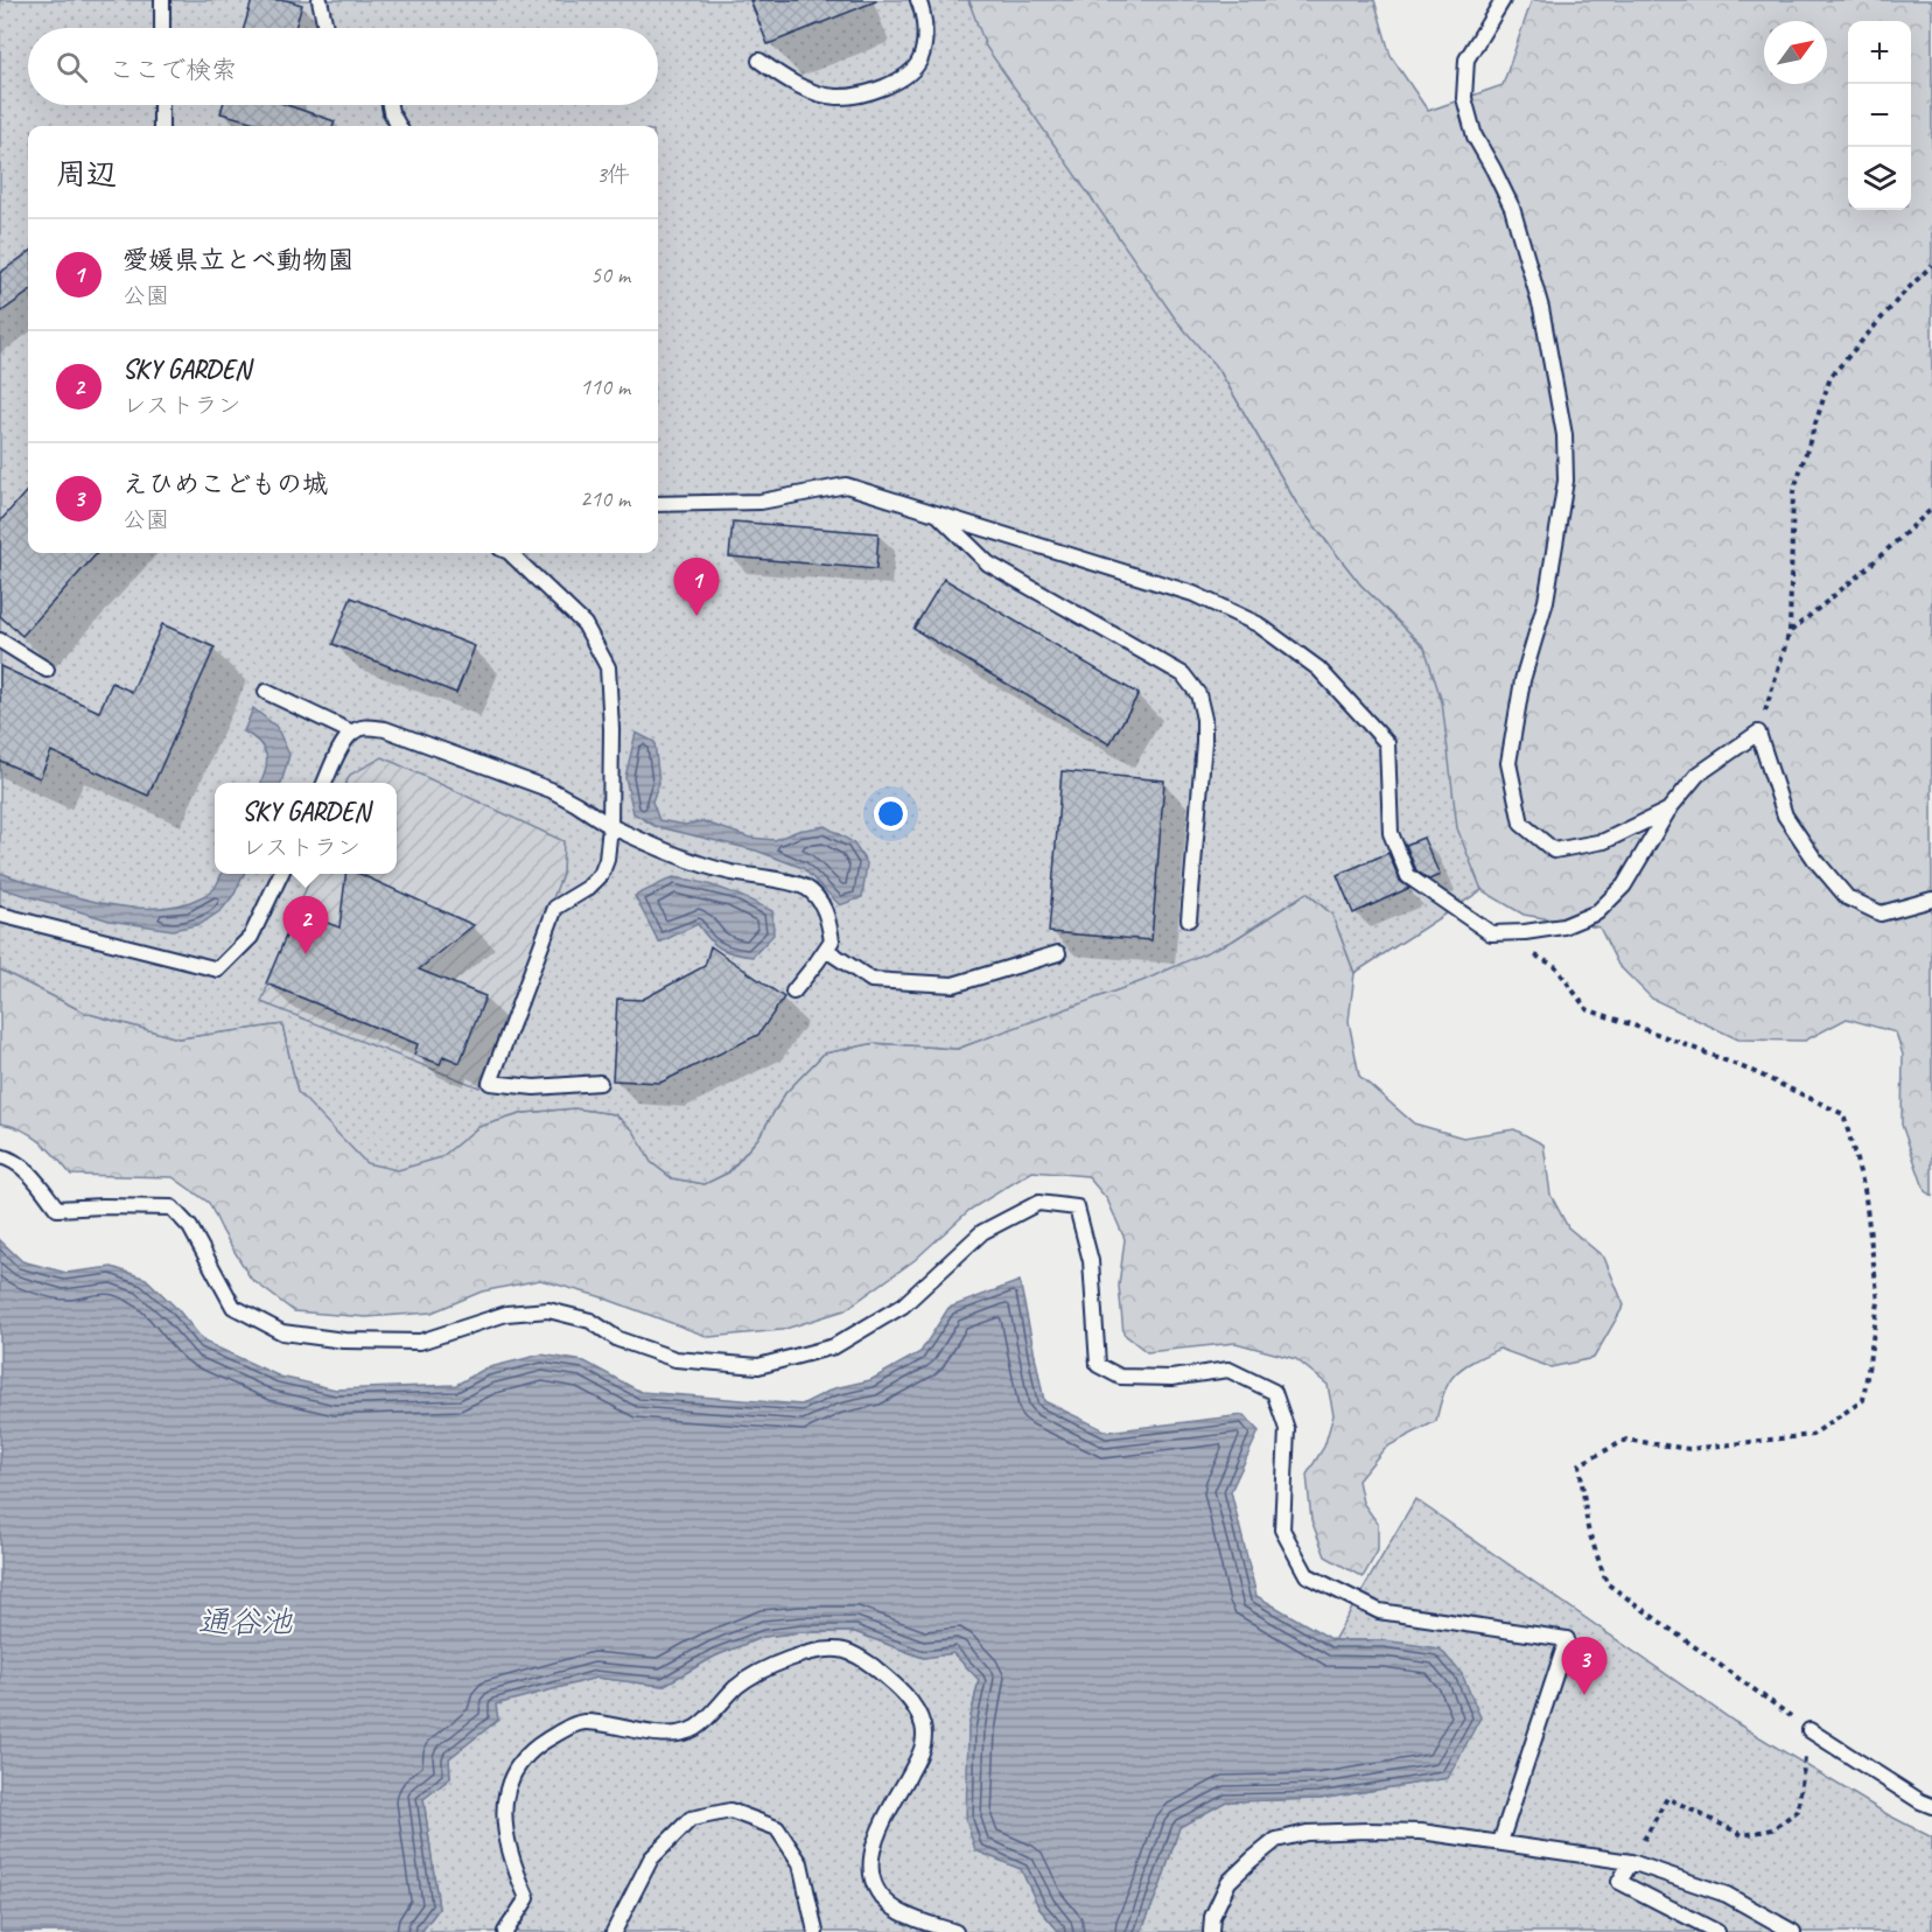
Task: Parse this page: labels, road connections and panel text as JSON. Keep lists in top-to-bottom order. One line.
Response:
{"water":["通谷池"],"north":"top right","page":{"map_buttons":["+","−"],"search":"ここで検索","heading":["周辺","3件"],"list":[{"mark":"1","name":"愛媛県立とべ動物園","note":"公園","value":"50 m"},{"mark":"2","name":"SKY GARDEN","note":"レストラン","value":"110 m"},{"mark":"3","name":"えひめこどもの城","note":"公園","value":"210 m"}],"pins":["1","2","3"],"popup":["SKY GARDEN","レストラン"]}}
